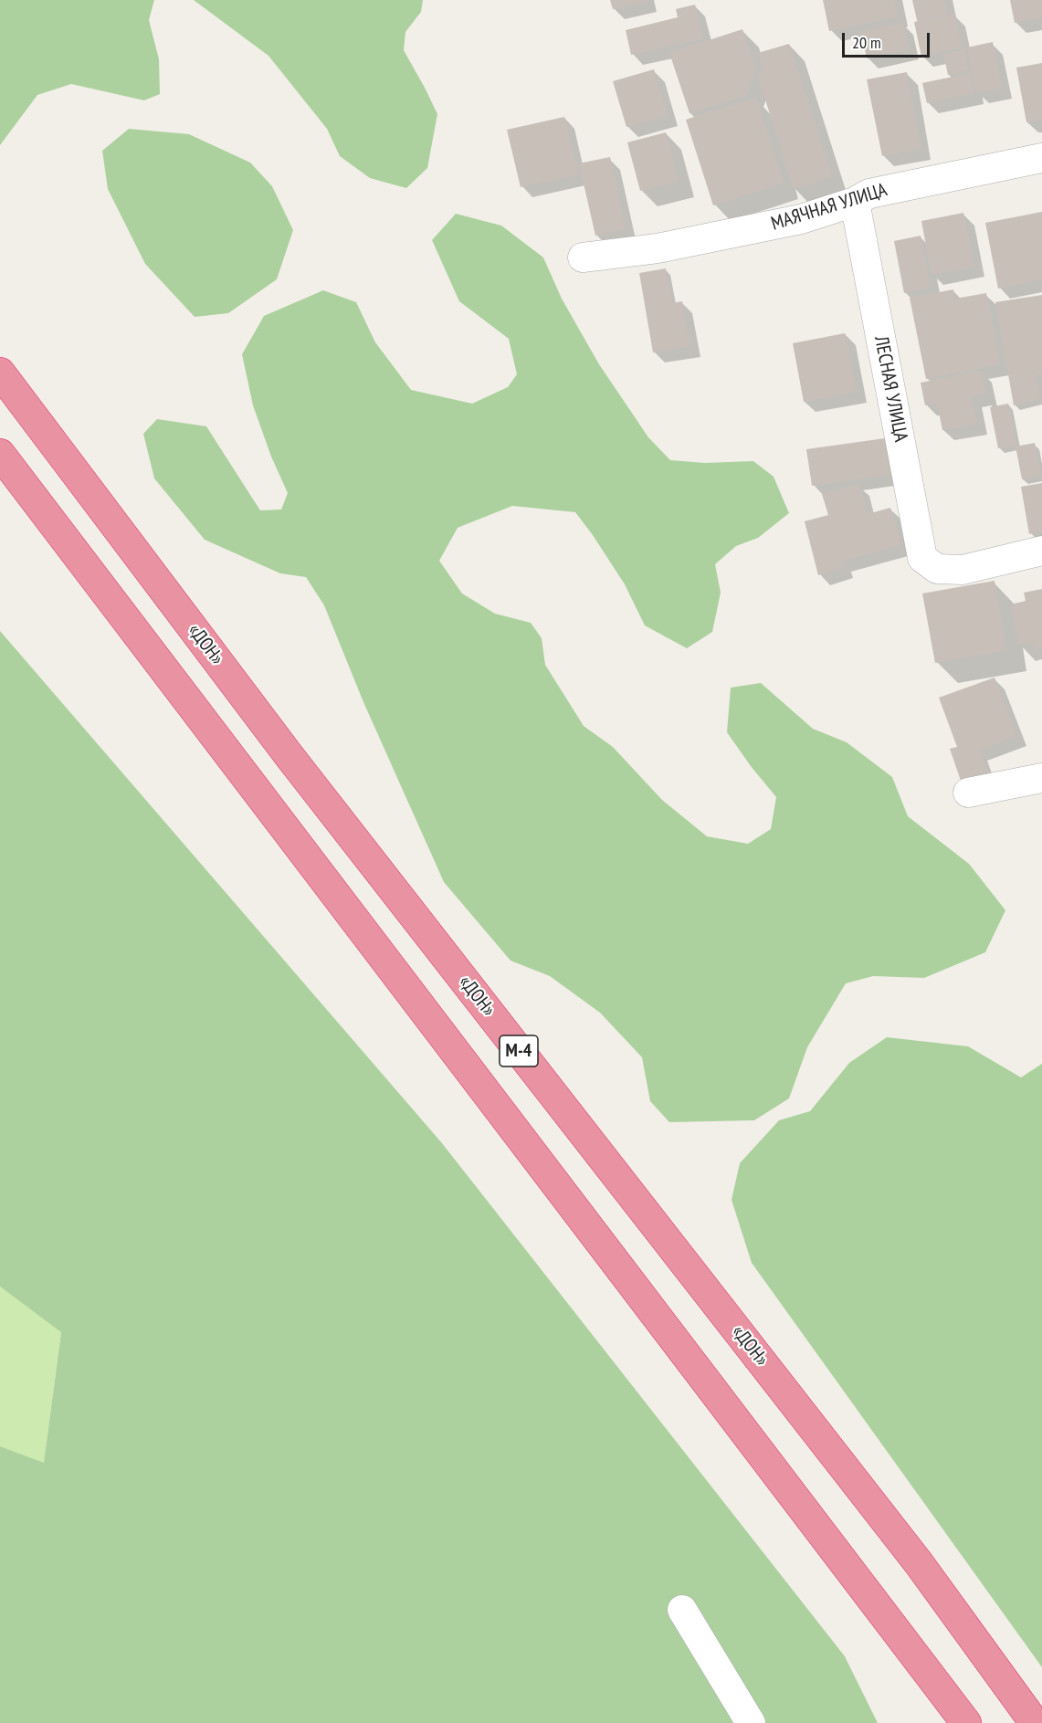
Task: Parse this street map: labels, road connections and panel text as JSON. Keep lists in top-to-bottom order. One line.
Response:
{"streets":{"highway":["«ДОН»","М-4"],"street":["МАЯЧНАЯ УЛИЦА","ЛЕСНАЯ УЛИЦА"]},"crossings":[["МАЯЧНАЯ УЛИЦА","ЛЕСНАЯ УЛИЦА"]],"scale_bar":"20 m"}
